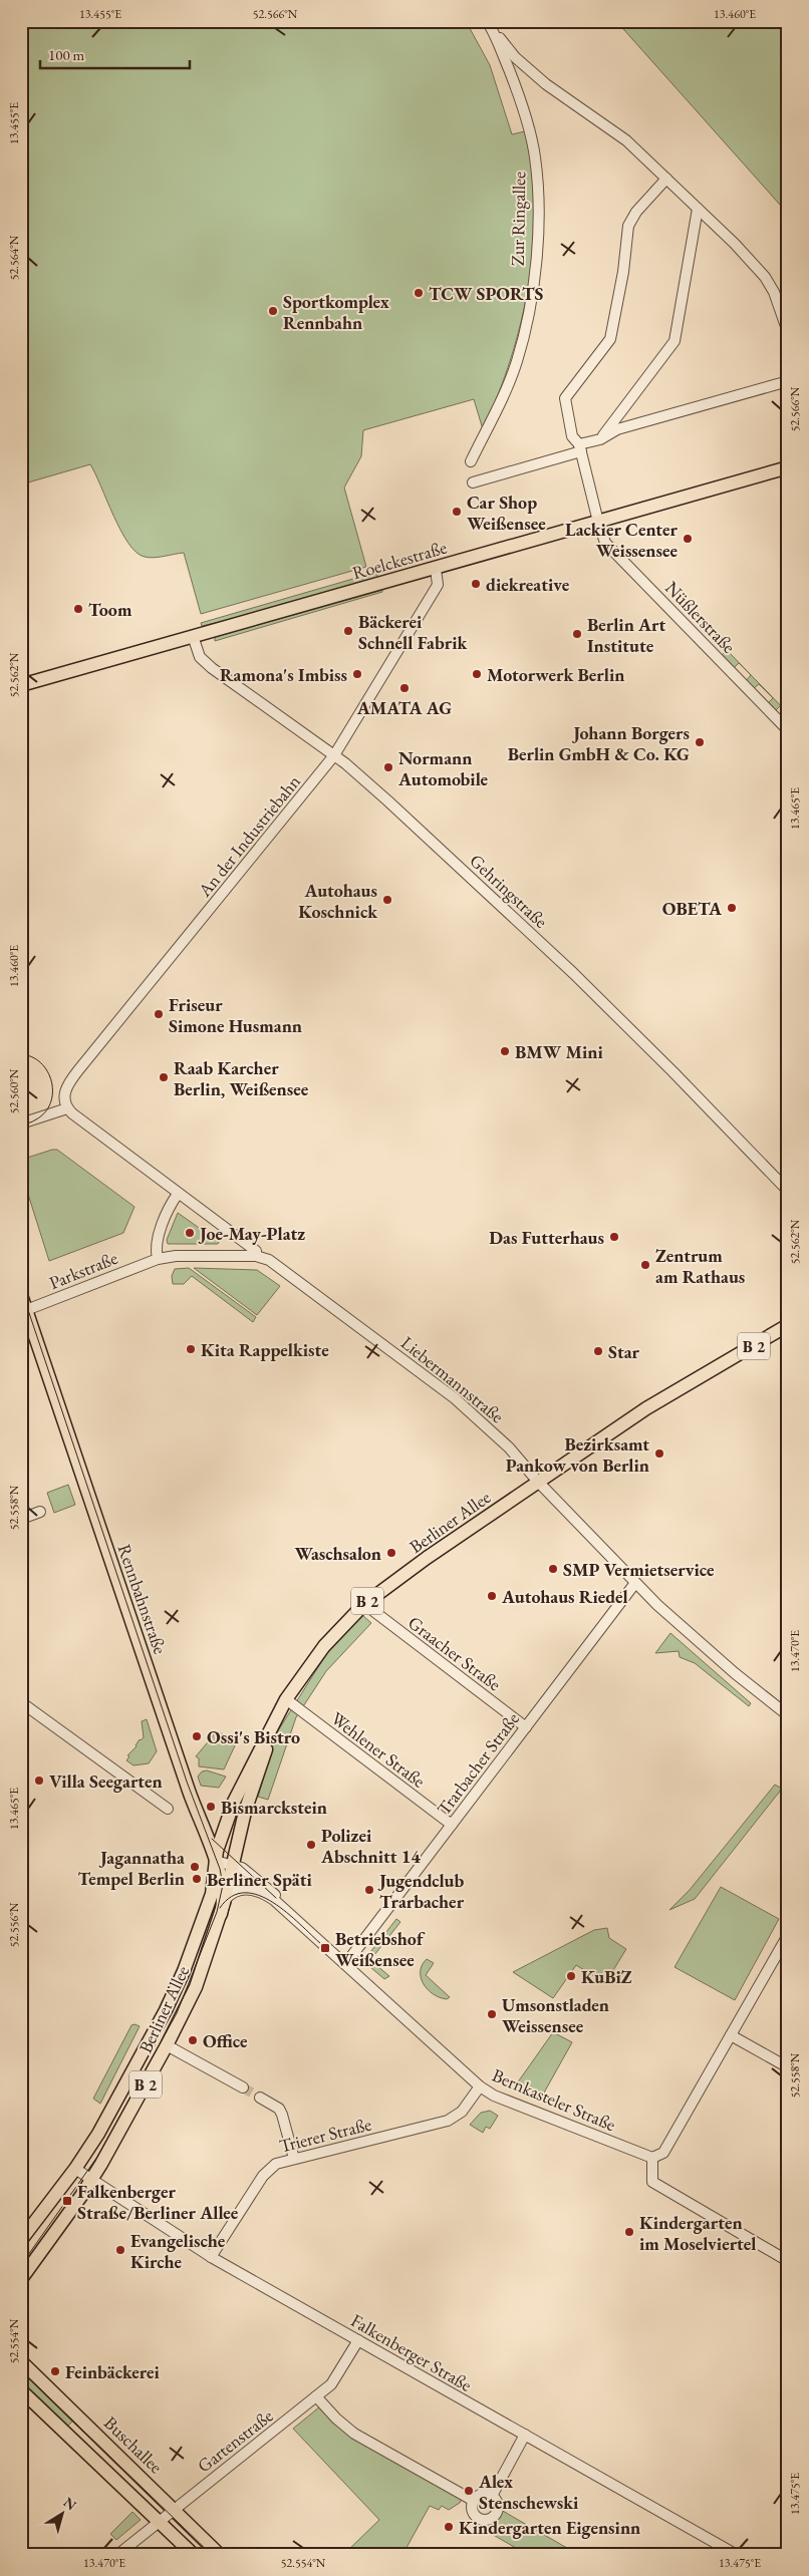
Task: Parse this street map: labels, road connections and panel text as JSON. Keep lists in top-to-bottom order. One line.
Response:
{"streets":{"main road":["Roelckestraße","B 2","Berliner Allee","Rennbahnstraße","Buschallee"],"street":["Zur Ringallee","Nüßlerstraße","An der Industriebahn","Gehringstraße","Parkstraße","Liebermannstraße","Graacher Straße","Wehlener Straße","Trarbacher Straße","Bernkasteler Straße","Trierer Straße","Falkenberger Straße","Gartenstraße"]},"crossings":[["Roelckestraße","Nüßlerstraße"],["Roelckestraße","An der Industriebahn"],["Roelckestraße","Gehringstraße"],["An der Industriebahn","Gehringstraße"],["An der Industriebahn","Liebermannstraße"],["Parkstraße","Liebermannstraße"],["Parkstraße","Rennbahnstraße"],["Liebermannstraße","Berliner Allee"],["Liebermannstraße","Trarbacher Straße"],["Berliner Allee","Rennbahnstraße"],["Berliner Allee","Graacher Straße"],["Berliner Allee","Wehlener Straße"],["Berliner Allee","Bernkasteler Straße"],["Berliner Allee","Falkenberger Straße"],["Rennbahnstraße","Bernkasteler Straße"],["Graacher Straße","Trarbacher Straße"],["Wehlener Straße","Trarbacher Straße"],["Trarbacher Straße","Bernkasteler Straße"],["Bernkasteler Straße","Trierer Straße"],["Trierer Straße","Falkenberger Straße"],["Falkenberger Straße","Gartenstraße"],["Gartenstraße","Buschallee"]],"places":{"other":["TCW SPORTS","Sportkomplex Rennbahn","Car Shop Weißensee","Lackier Center Weissensee","diekreative","Toom","Bäckerei Schnell Fabrik","Berlin Art Institute","Ramona's Imbiss","Motorwerk Berlin","AMATA AG","Johann Borgers Berlin GmbH & Co. KG","Normann Automobile","Autohaus Koschnick","OBETA","Friseur Simone Husmann","BMW Mini","Raab Karcher Berlin, Weißensee","Joe-May-Platz","Das Futterhaus","Zentrum am Rathaus","Kita Rappelkiste","Star","Bezirksamt Pankow von Berlin","Waschsalon","SMP Vermietservice","Autohaus Riedel","Ossi's Bistro","Villa Seegarten","Bismarckstein","Polizei Abschnitt 14","Jagannatha Tempel Berlin","Berliner Späti","Jugendclub Trarbacher","KuBiZ","Umsonstladen Weissensee","Office","Kindergarten im Moselviertel","Evangelische Kirche","Feinbäckerei","Alex Stenschewski","Kindergarten Eigensinn"],"transit":["Betriebshof Weißensee","Falkenberger Straße/Berliner Allee"]},"scale_bar":"100 m","north":"top right","coordinates":["13.455°E","52.566°N","13.460°E","52.564°N","52.562°N","13.465°E","52.560°N","52.558°N","13.470°E","52.556°N","52.554°N","13.475°E"]}
